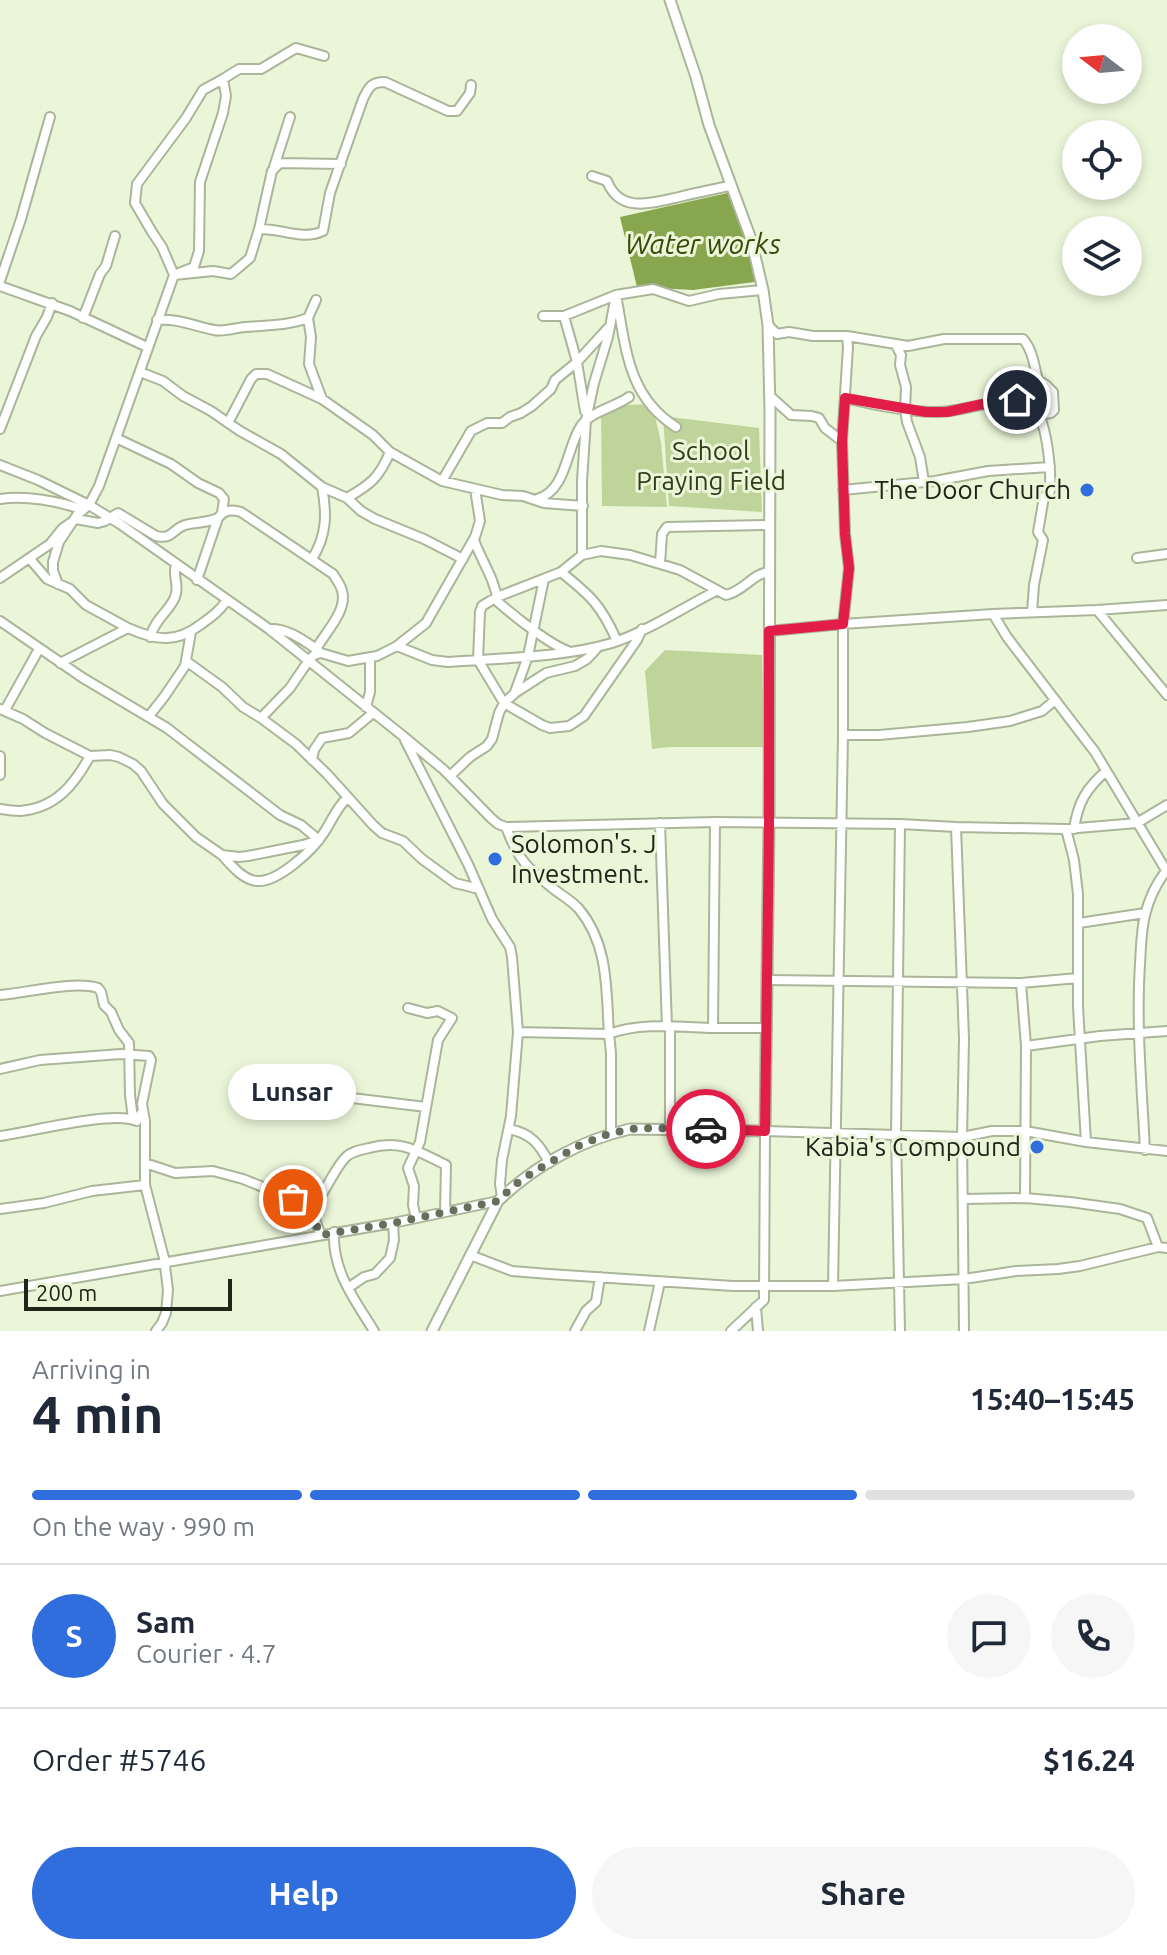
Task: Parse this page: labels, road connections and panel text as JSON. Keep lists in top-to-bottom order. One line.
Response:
{"water":["Water works"],"parks":["School Praying Field"],"places":["The Door Church","Solomon's. J Investment.","Kabia's Compound","Lunsar"],"scale_bar":"200 m","north":"left","page":{"bubble":"Lunsar","scale":"200 m","heading":["4 min","Arriving in","15:40–15:45"],"panel":["Sam","Courier · 4.7","Order #5746","$16.24"],"bar":"On the way · 990 m","round":"S","buttons":["Help","Share"]}}
